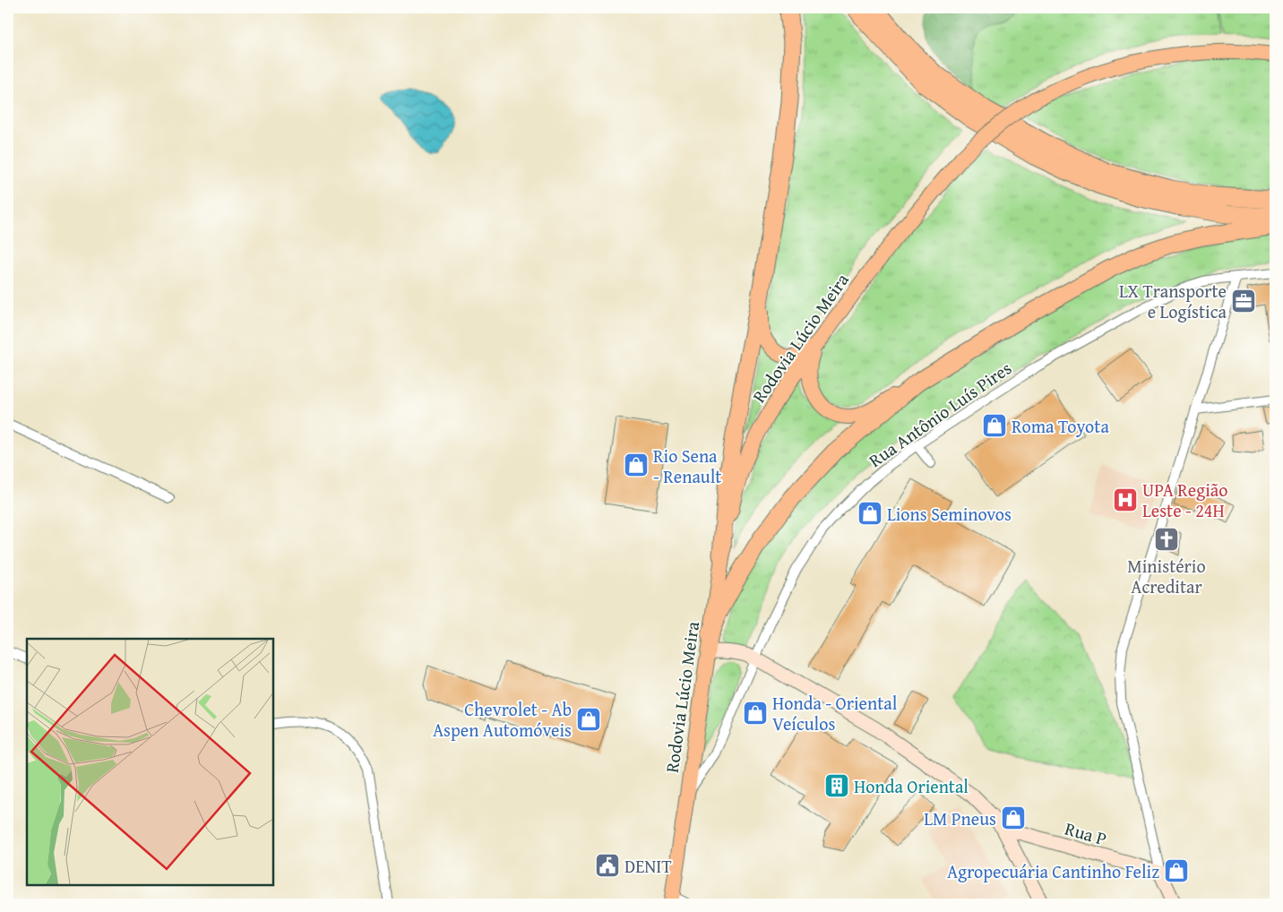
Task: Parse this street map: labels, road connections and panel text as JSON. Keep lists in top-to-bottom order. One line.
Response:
{"streets":{"main road":["Rodovia Lúcio Meira"],"street":["Rua Antônio Luís Pires","Rua P"]},"crossings":[["Rodovia Lúcio Meira","Rua Antônio Luís Pires"]],"places":{"office":["LX Transporte e Logística"],"shop":["Roma Toyota","Rio Sena - Renault","Lions Seminovos","Honda - Oriental Veículos","Chevrolet - Ab Aspen Automóveis","LM Pneus","Agropecuária Cantinho Feliz"],"hospital":["UPA Região Leste - 24H"],"church":["Ministério Acreditar"],"building":["Honda Oriental"],"public building":["DENIT"]}}
